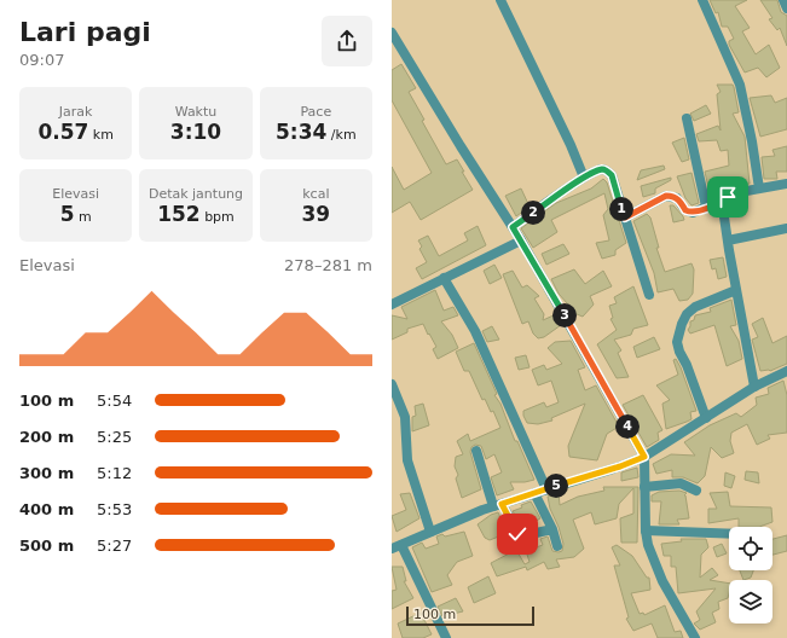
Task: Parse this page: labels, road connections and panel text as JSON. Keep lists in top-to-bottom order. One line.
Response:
{"scale_bar":"100 m","page":{"heading":["Lari pagi","09:07"],"stats":[["Jarak","0.57 km"],["Waktu","3:10"],["Pace","5:34 /km"],["Elevasi","5 m"],["Detak jantung","152 bpm"],["kcal","39"]],"pins":["1","2","3","4","5"],"chart":["Elevasi","278–281 m"],"list":[{"name":"100 m","note":"5:54"},{"name":"200 m","note":"5:25"},{"name":"300 m","note":"5:12"},{"name":"400 m","note":"5:53"},{"name":"500 m","note":"5:27"}],"scale":"100 m"}}
